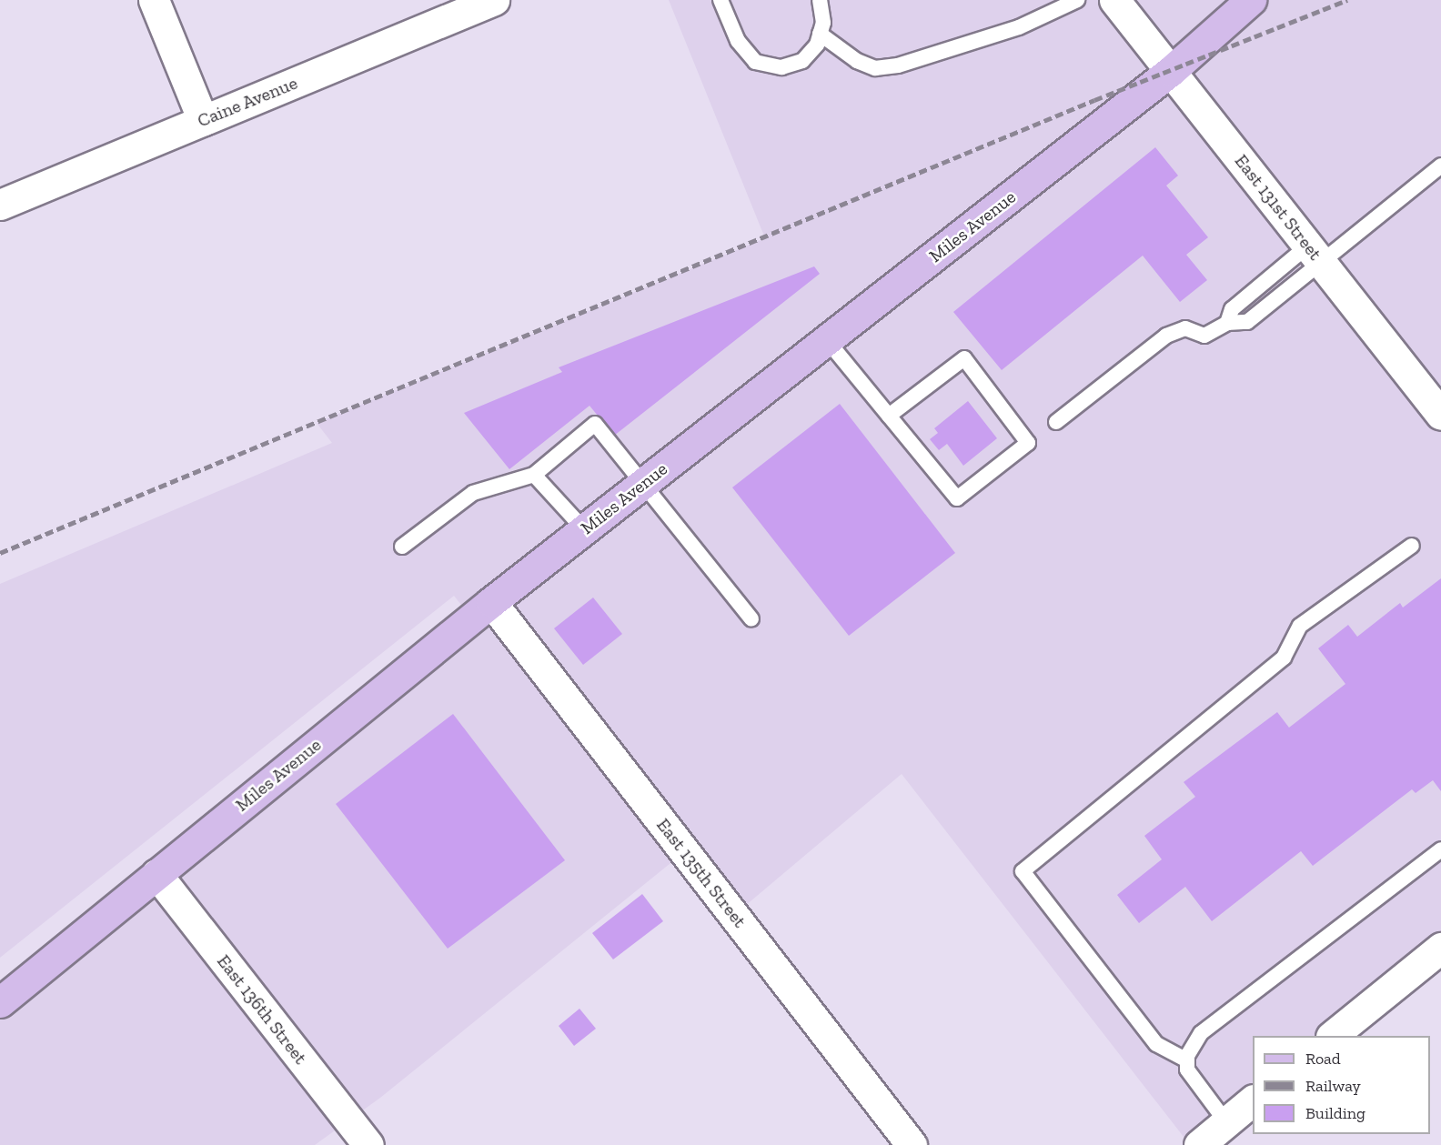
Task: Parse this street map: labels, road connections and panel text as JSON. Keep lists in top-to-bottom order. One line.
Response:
{"streets":{"main road":["Miles Avenue"],"street":["Caine Avenue","East 131st Street","East 135th Street","East 136th Street"]},"crossings":[["East 131st Street","Miles Avenue"],["Miles Avenue","East 135th Street"],["Miles Avenue","East 136th Street"]],"legend":["Road","Railway","Building"]}
